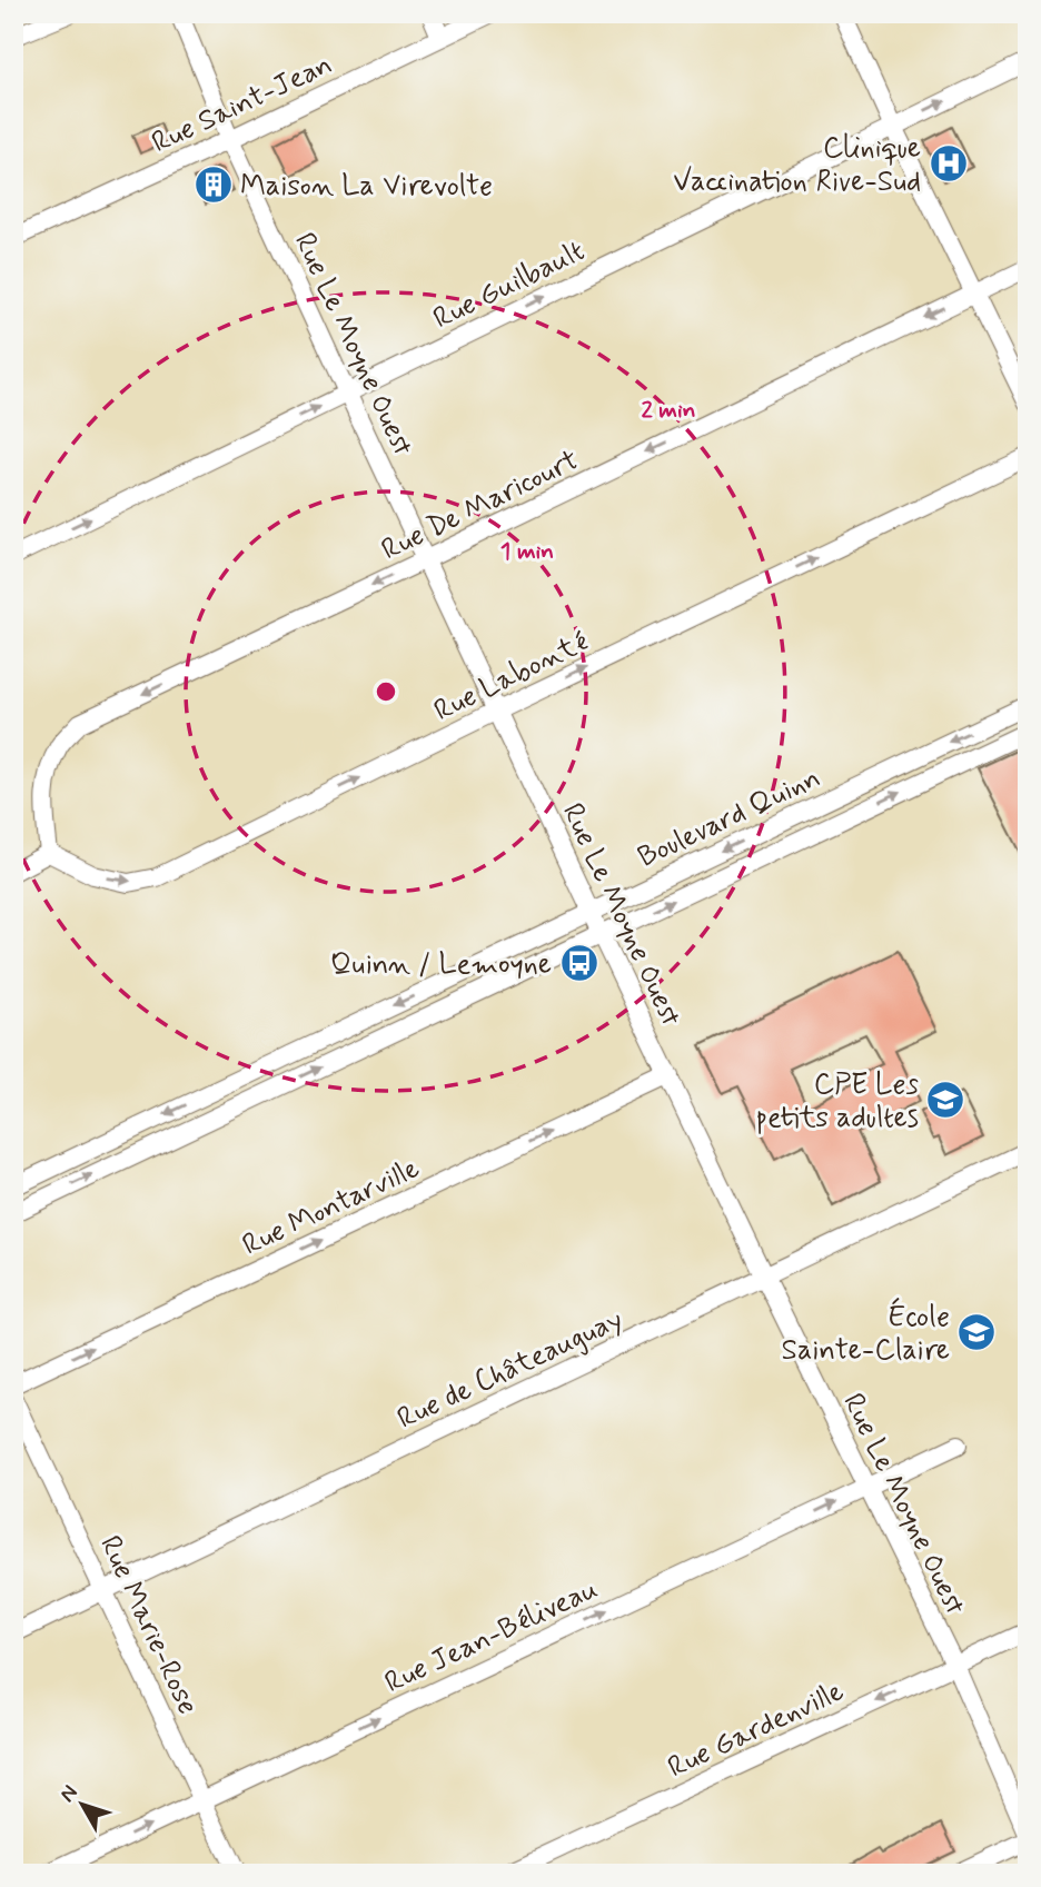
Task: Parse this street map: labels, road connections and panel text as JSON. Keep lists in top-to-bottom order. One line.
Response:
{"streets":{"street":["Rue Saint-Jean","Rue Guilbault","Rue Le Moyne Ouest","Rue De Maricourt","Rue Labonté","Boulevard Quinn","Rue Montarville","Rue de Châteauguay","Rue Marie-Rose","Rue Jean-Béliveau","Rue Gardenville"]},"crossings":[["Rue Saint-Jean","Rue Le Moyne Ouest"],["Rue Guilbault","Rue Le Moyne Ouest"],["Rue Le Moyne Ouest","Rue De Maricourt"],["Rue Le Moyne Ouest","Rue Labonté"],["Rue Le Moyne Ouest","Boulevard Quinn"],["Rue Le Moyne Ouest","Rue Montarville"],["Rue Le Moyne Ouest","Rue de Châteauguay"],["Rue Le Moyne Ouest","Rue Jean-Béliveau"],["Rue Le Moyne Ouest","Rue Gardenville"],["Rue De Maricourt","Rue Labonté"],["Rue de Châteauguay","Rue Marie-Rose"],["Rue Marie-Rose","Rue Jean-Béliveau"]],"one_way":["Rue Guilbault","Rue De Maricourt","Rue Labonté","Rue Montarville","Rue Jean-Béliveau","Rue Gardenville"],"places":{"hospital":["Clinique Vaccination Rive-Sud"],"building":["Maison La Virevolte"],"bus stop":["Quinn / Lemoyne"],"school or university":["CPE Les petits adultes","École Sainte-Claire"]},"north":"top left","rings":["2 min","1 min"]}
